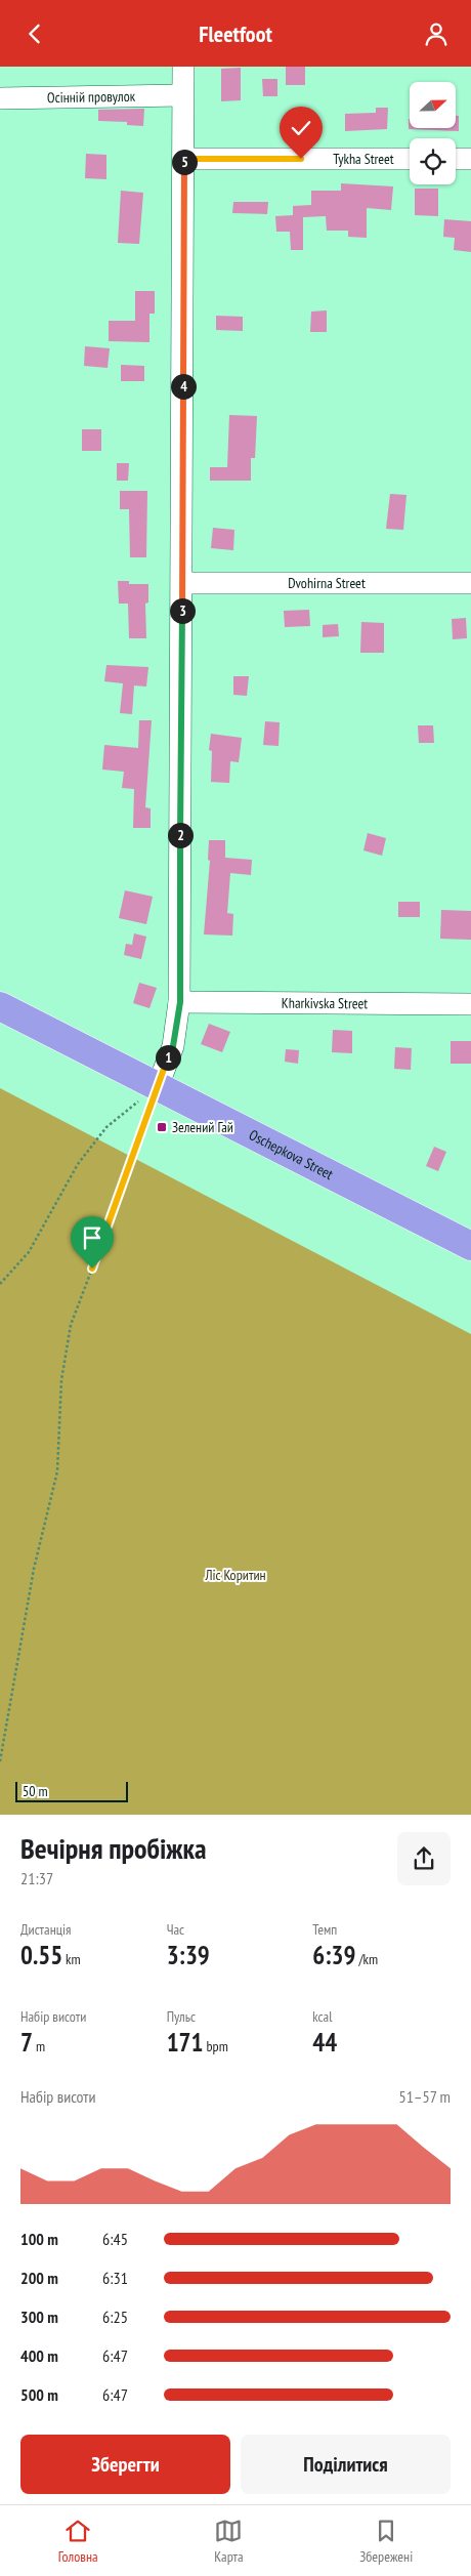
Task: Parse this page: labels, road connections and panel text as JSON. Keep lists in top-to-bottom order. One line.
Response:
{"streets":{"highway":["Oschepkova Street"],"street":["Осінній провулок","Tykha Street","Dvohirna Street","Kharkivska Street"]},"parks":["Ліс Коритин"],"places":{"transit":["Зелений Гай"]},"scale_bar":"50 m","north":"right","page":{"header":"Fleetfoot","pins":["5","4","3","2","1"],"scale":"50 m","heading":["Вечірня пробіжка","21:37"],"stats":[["Дистанція","0.55 km"],["Час","3:39"],["Темп","6:39 /km"],["Набір висоти","7 m"],["Пульс","171 bpm"],["kcal","44"]],"chart":["Набір висоти","51–57 m"],"list":[{"name":"100 m","note":"6:45"},{"name":"200 m","note":"6:31"},{"name":"300 m","note":"6:25"},{"name":"400 m","note":"6:47"},{"name":"500 m","note":"6:47"}],"buttons":["Зберегти","Поділитися"],"tabs":["Головна","Карта","Збережені"]}}
